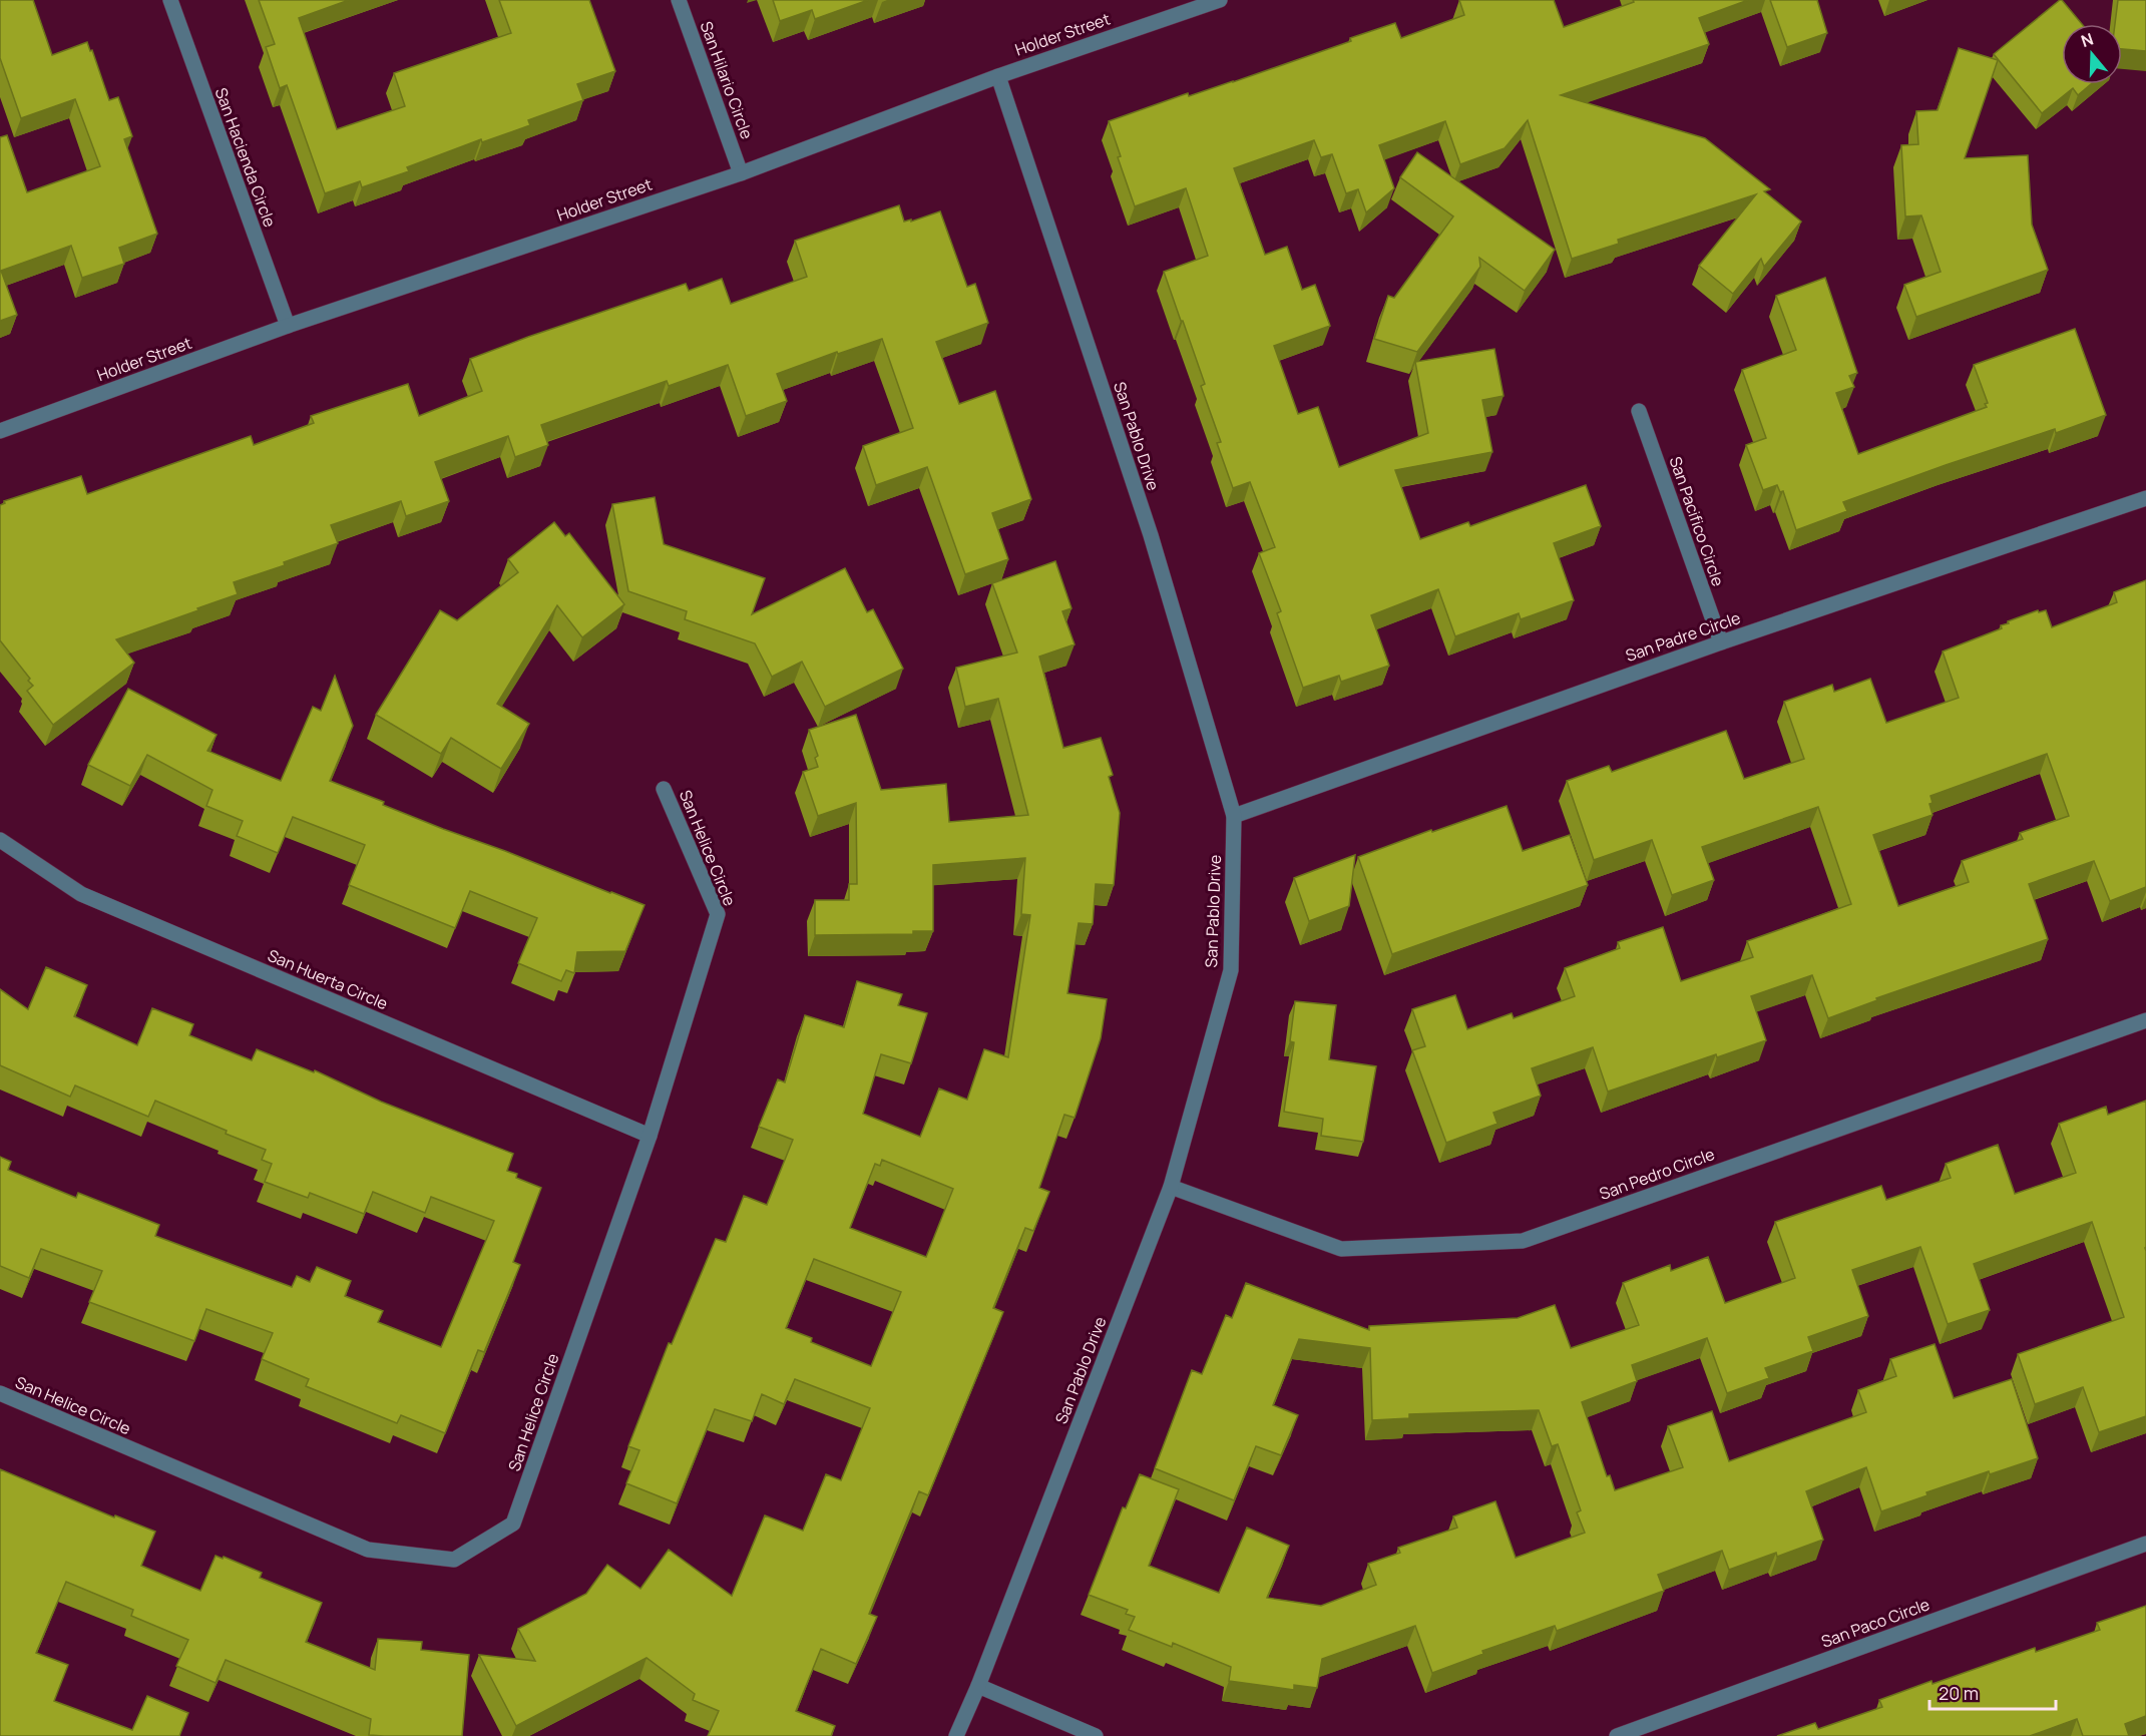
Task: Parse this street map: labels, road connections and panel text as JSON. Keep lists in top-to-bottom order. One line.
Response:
{"streets":{"street":["Holder Street","San Hilario Circle","San Hacienda Circle","San Pablo Drive","San Pacifico Circle","San Padre Circle","San Helice Circle","San Huerta Circle","San Pedro Circle","San Paco Circle"]},"crossings":[["Holder Street","San Hilario Circle"],["Holder Street","San Hacienda Circle"],["Holder Street","San Pablo Drive"],["San Pablo Drive","San Padre Circle"],["San Pablo Drive","San Pedro Circle"],["San Pacifico Circle","San Padre Circle"],["San Helice Circle","San Huerta Circle"]],"scale_bar":"20 m","north":"top"}
